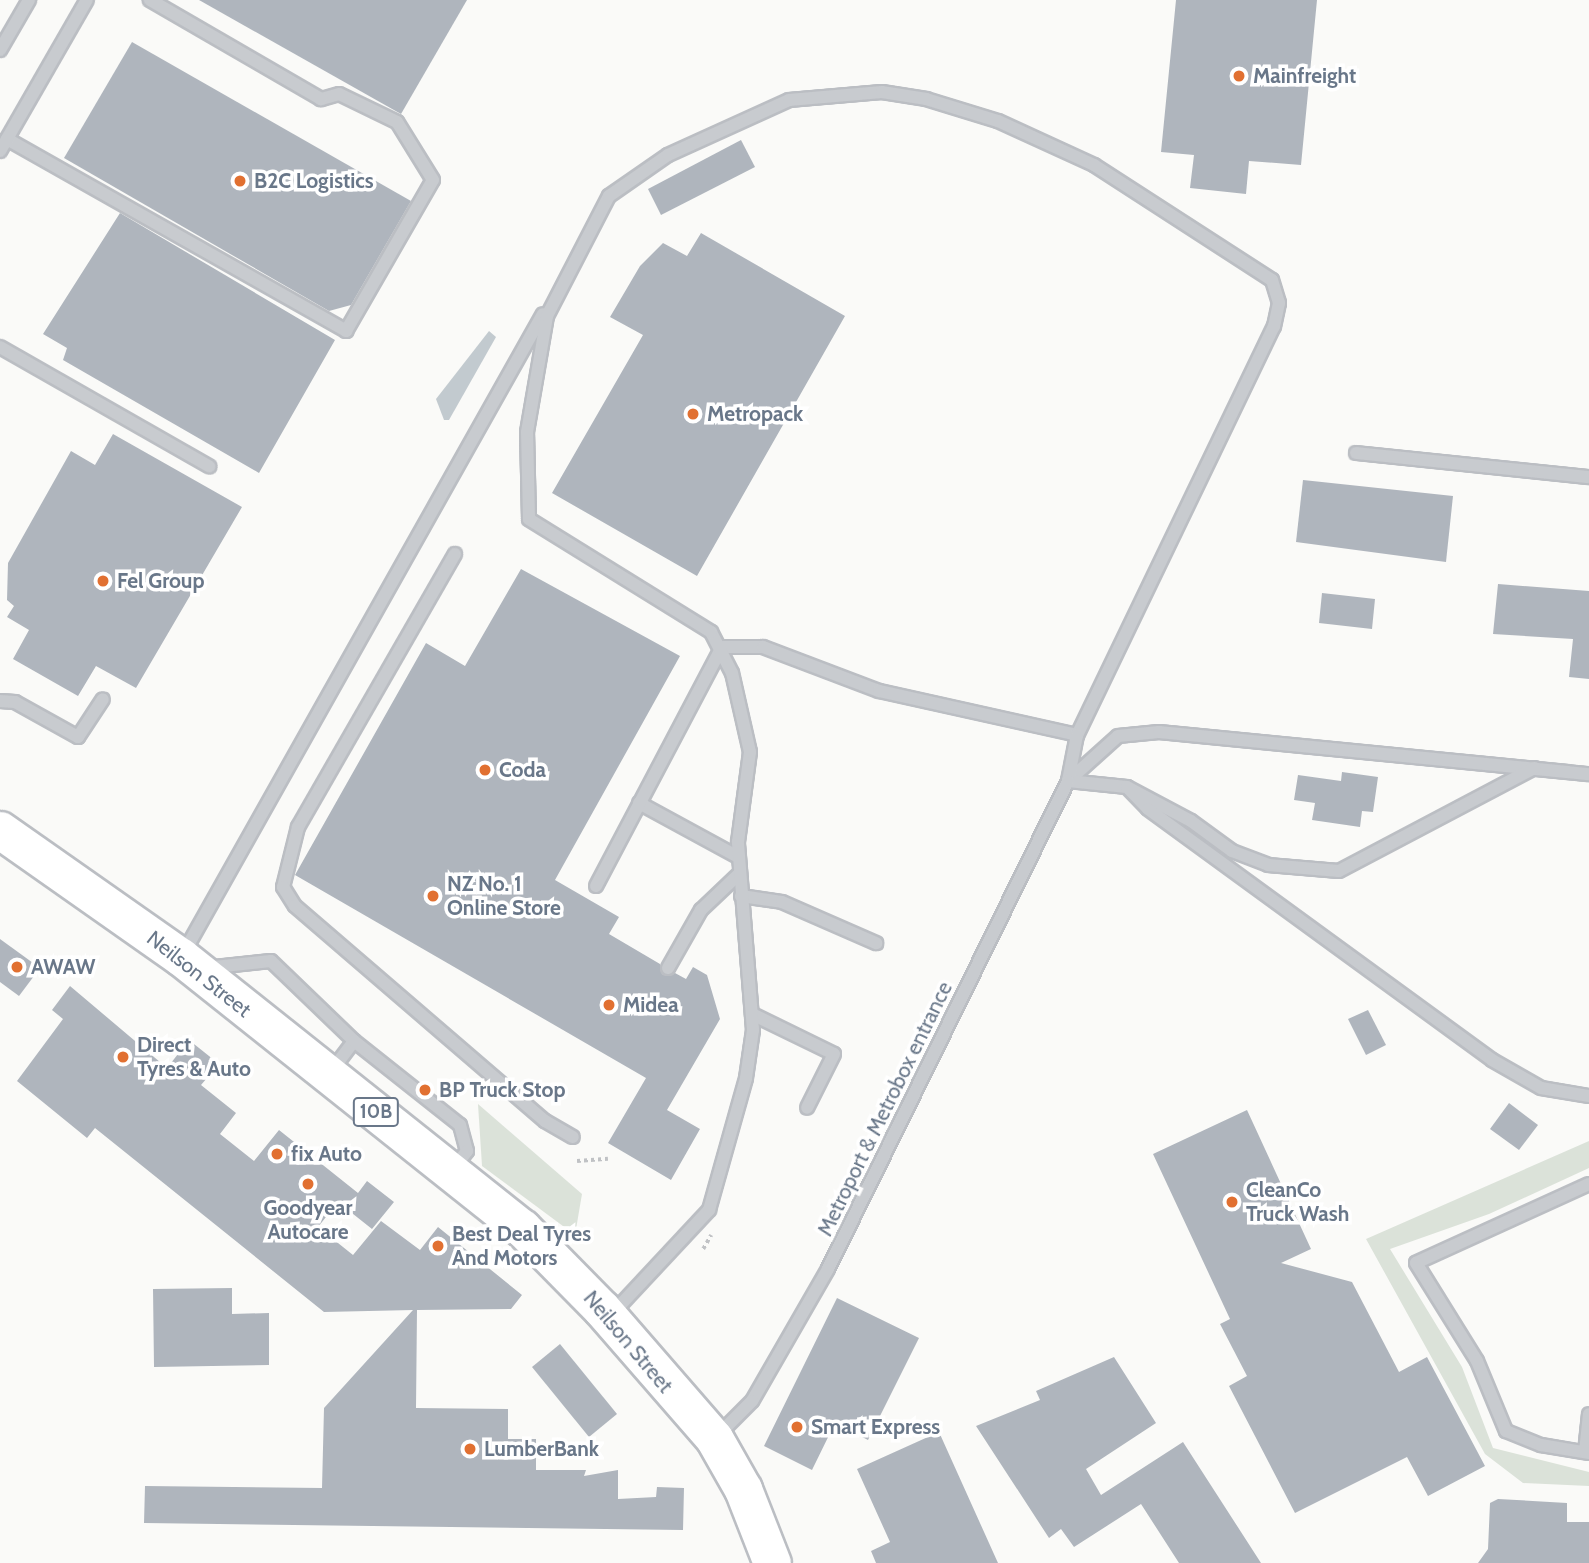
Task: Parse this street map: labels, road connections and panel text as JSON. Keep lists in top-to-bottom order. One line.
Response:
{"streets":{"main road":["Neilson Street","10B"],"lane":["Metroport & Metrobox entrance"]},"crossings":[["Neilson Street","Metroport & Metrobox entrance"]],"places":["Mainfreight","B2C Logistics","Metropack","Fel Group","Coda","NZ No. 1 Online Store","AWAW","Midea","Direct Tyres & Auto","BP Truck Stop","fix Auto","Goodyear Autocare","CleanCo Truck Wash","Best Deal Tyres And Motors","Smart Express","LumberBank"]}
